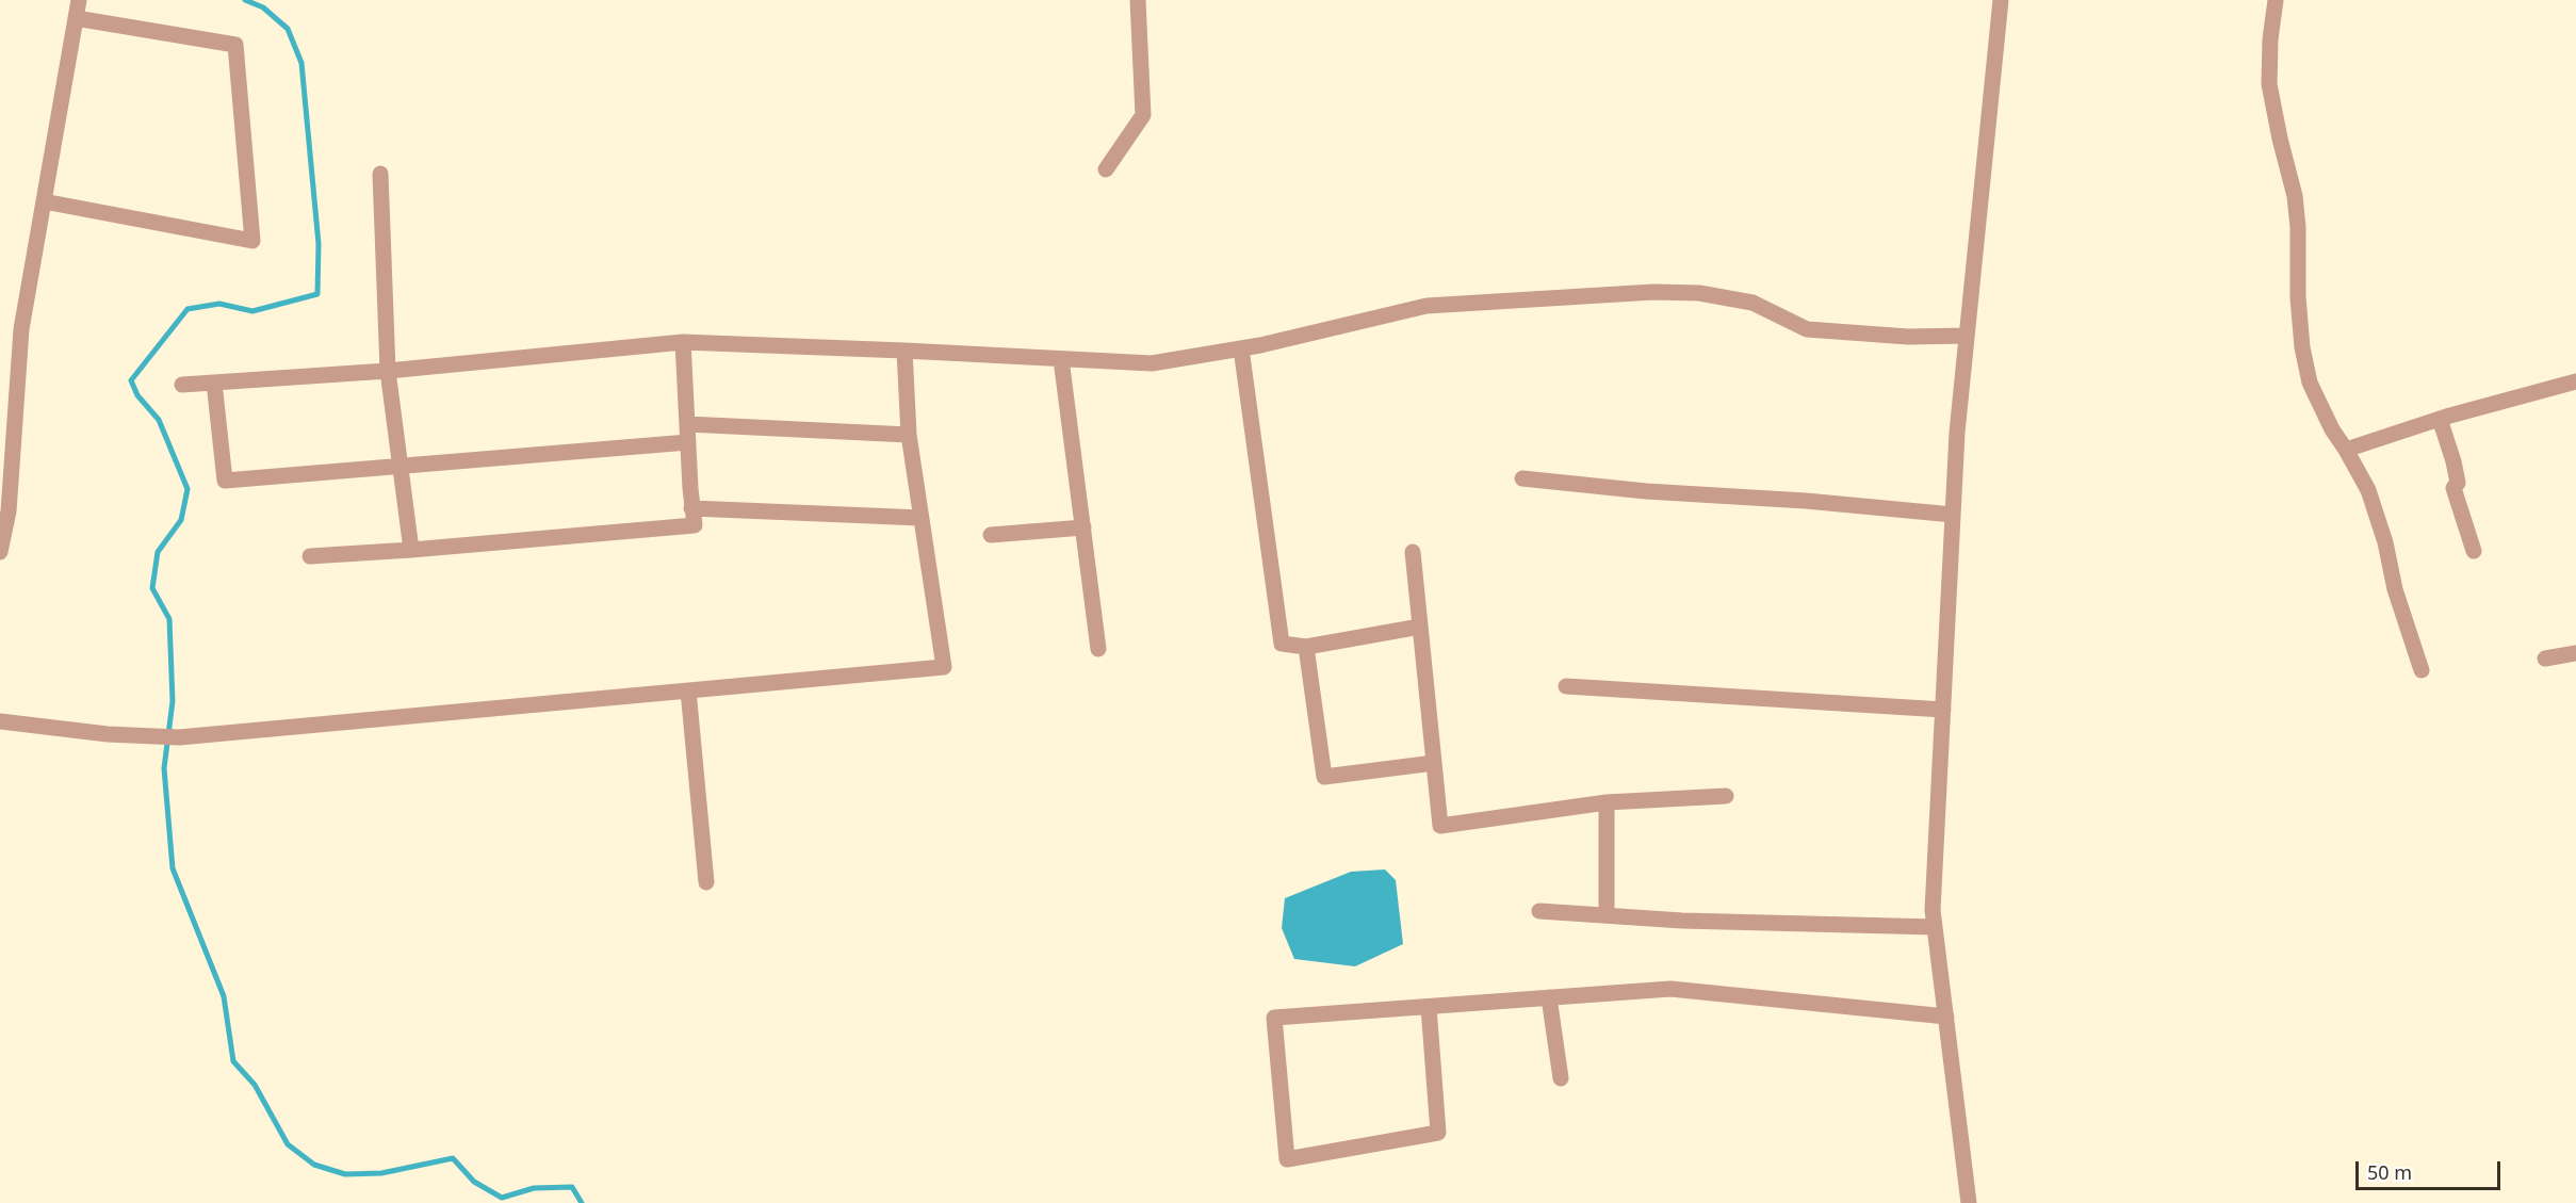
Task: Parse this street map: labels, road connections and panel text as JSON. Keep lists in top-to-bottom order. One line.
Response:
{"scale_bar":"50 m"}
